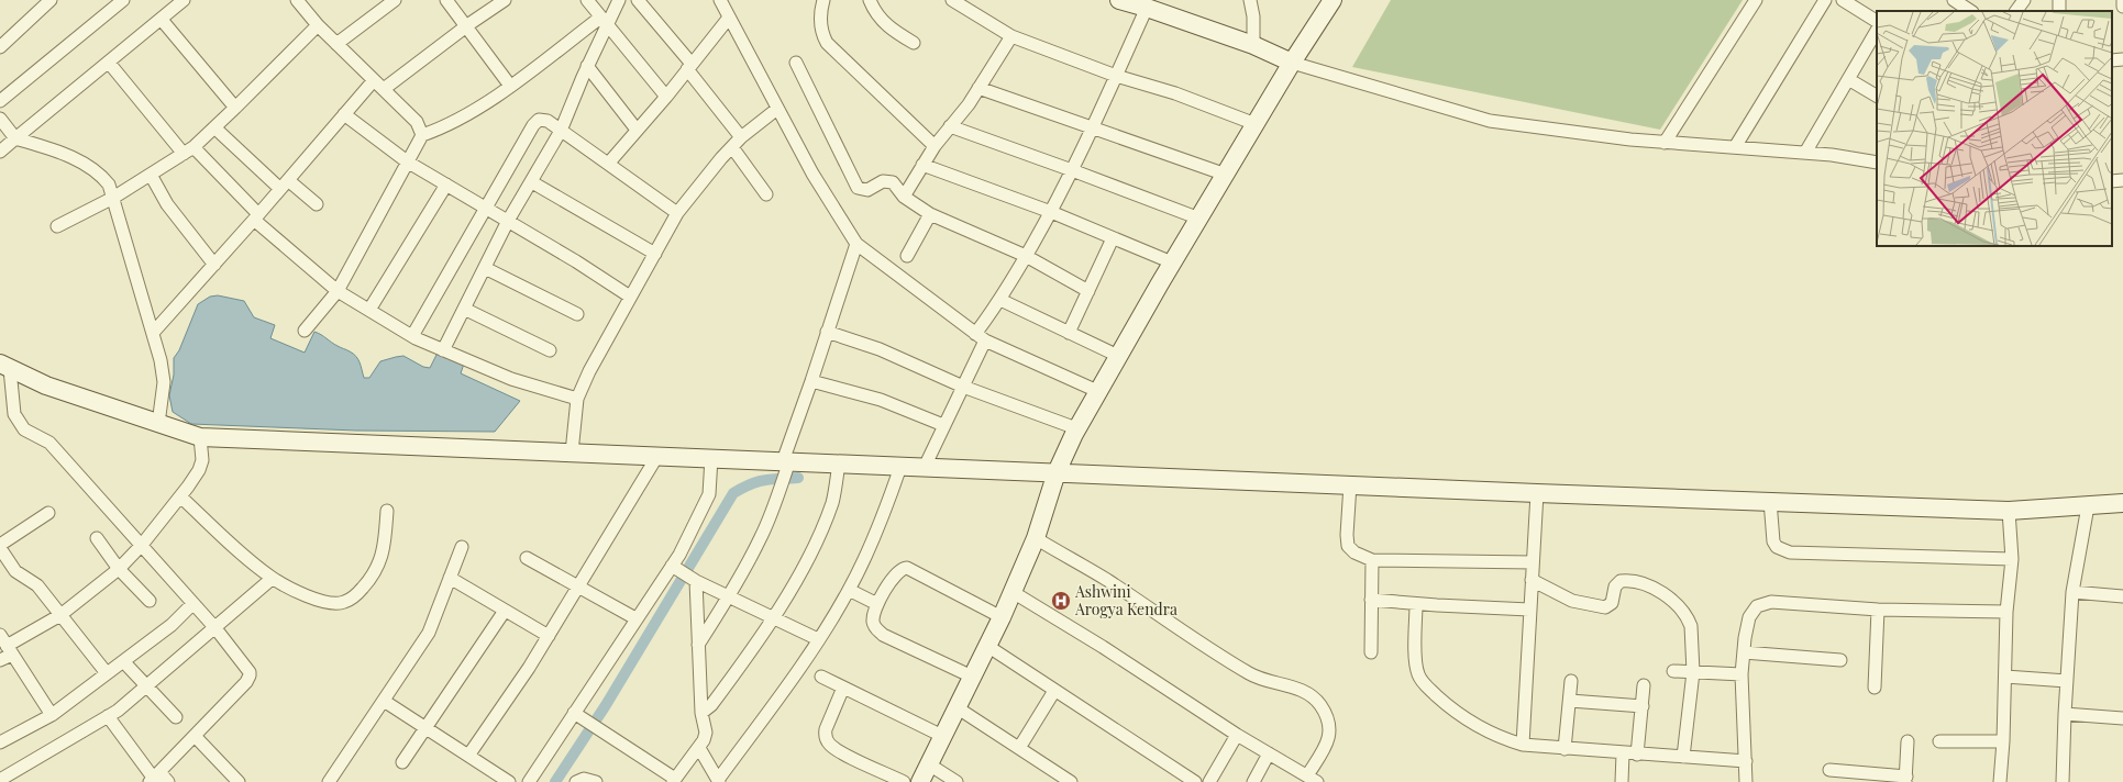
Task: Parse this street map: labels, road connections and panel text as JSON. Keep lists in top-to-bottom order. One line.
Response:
{"places":{"hospital":["Ashwini Arogya Kendra"]}}
